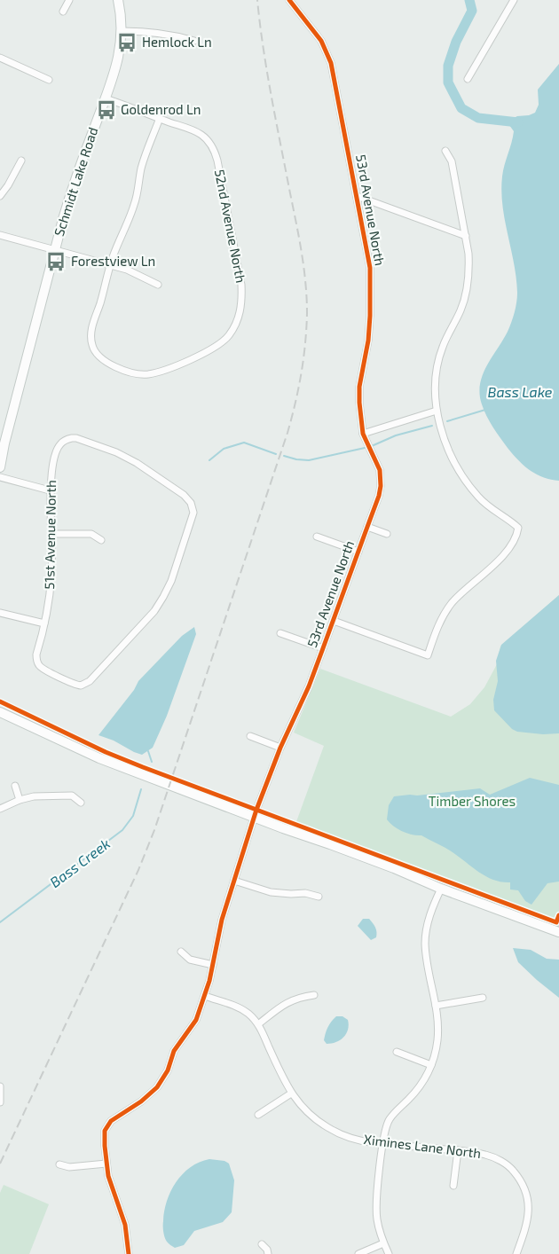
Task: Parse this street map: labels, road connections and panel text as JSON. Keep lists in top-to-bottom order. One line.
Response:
{"streets":{"street":["Schmidt Lake Road","53rd Avenue North","52nd Avenue North","51st Avenue North","Ximines Lane North"]},"crossings":[["53rd Avenue North","Ximines Lane North"]],"water":["Bass Lake","Bass Creek"],"parks":["Timber Shores"],"places":{"bus stop":["Hemlock Ln","Goldenrod Ln","Forestview Ln"]}}
